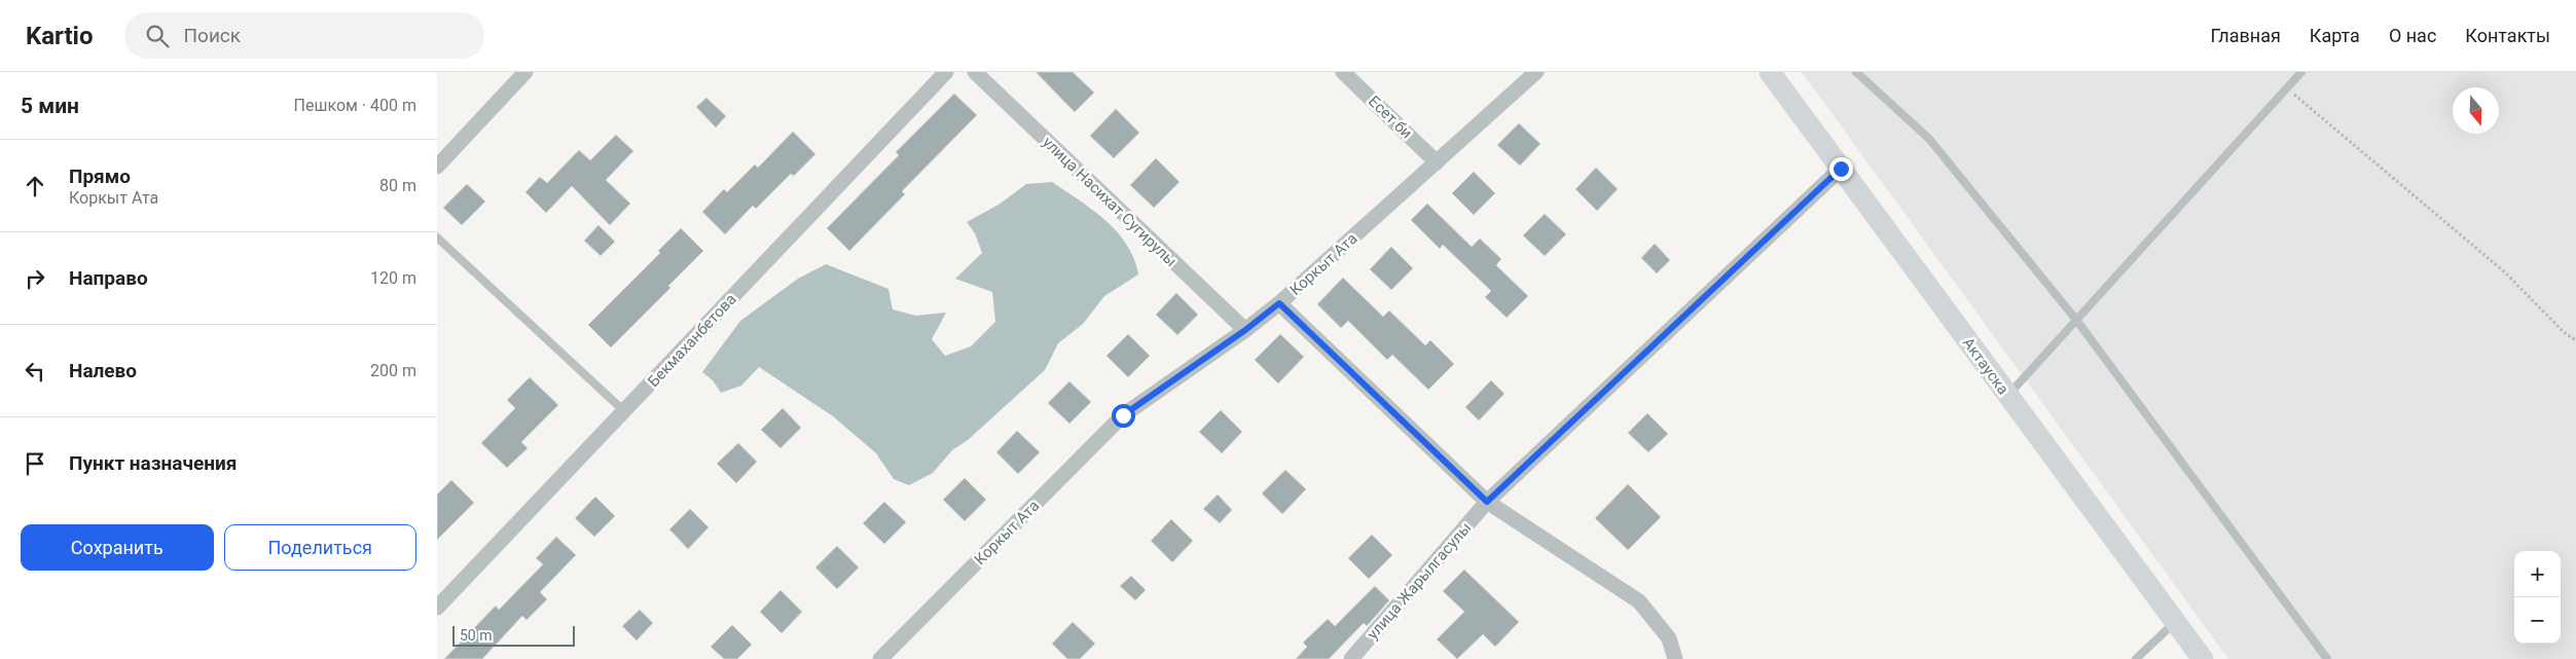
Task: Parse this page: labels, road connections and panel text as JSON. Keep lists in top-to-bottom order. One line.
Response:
{"streets":{"main road":["Актауска"],"street":["Есет би","улица Насихат Сугирулы","Коркыт Ата","Бекмаханбетова","улица Жарылгасулы"]},"crossings":[["Есет би","Коркыт Ата"],["улица Насихат Сугирулы","Коркыт Ата"],["Актауска","улица Жарылгасулы"]],"scale_bar":"50 m","north":"bottom","page":{"header":"Kartio","search":"Поиск","nav":["Главная","Карта","О нас","Контакты"],"heading":["5 мин","Пешком · 400 m"],"list":[["Прямо","Коркыт Ата","80 m"],["Направо","120 m"],["Налево","200 m"],"Пункт назначения"],"buttons":["Сохранить","Поделиться"],"map_buttons":["+","−"],"scale":"50 m"}}
